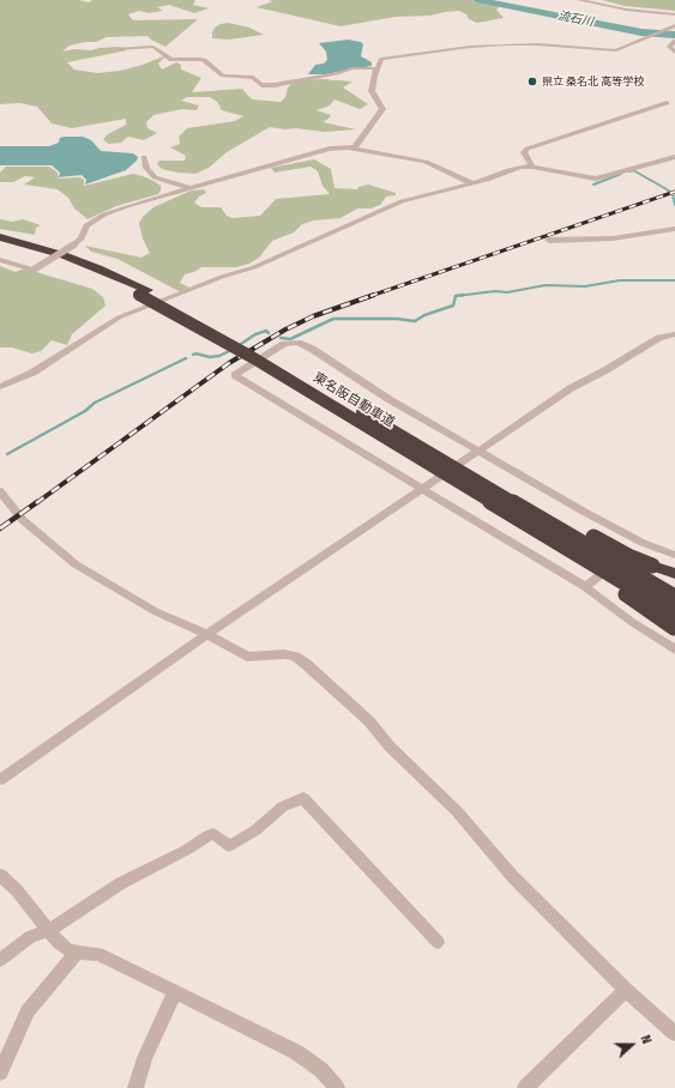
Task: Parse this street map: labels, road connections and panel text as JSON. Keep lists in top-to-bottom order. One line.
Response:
{"streets":{"highway":["東名阪自動車道"]},"water":["流石川"],"places":["県立 桑名北 高等学校"],"north":"right"}
